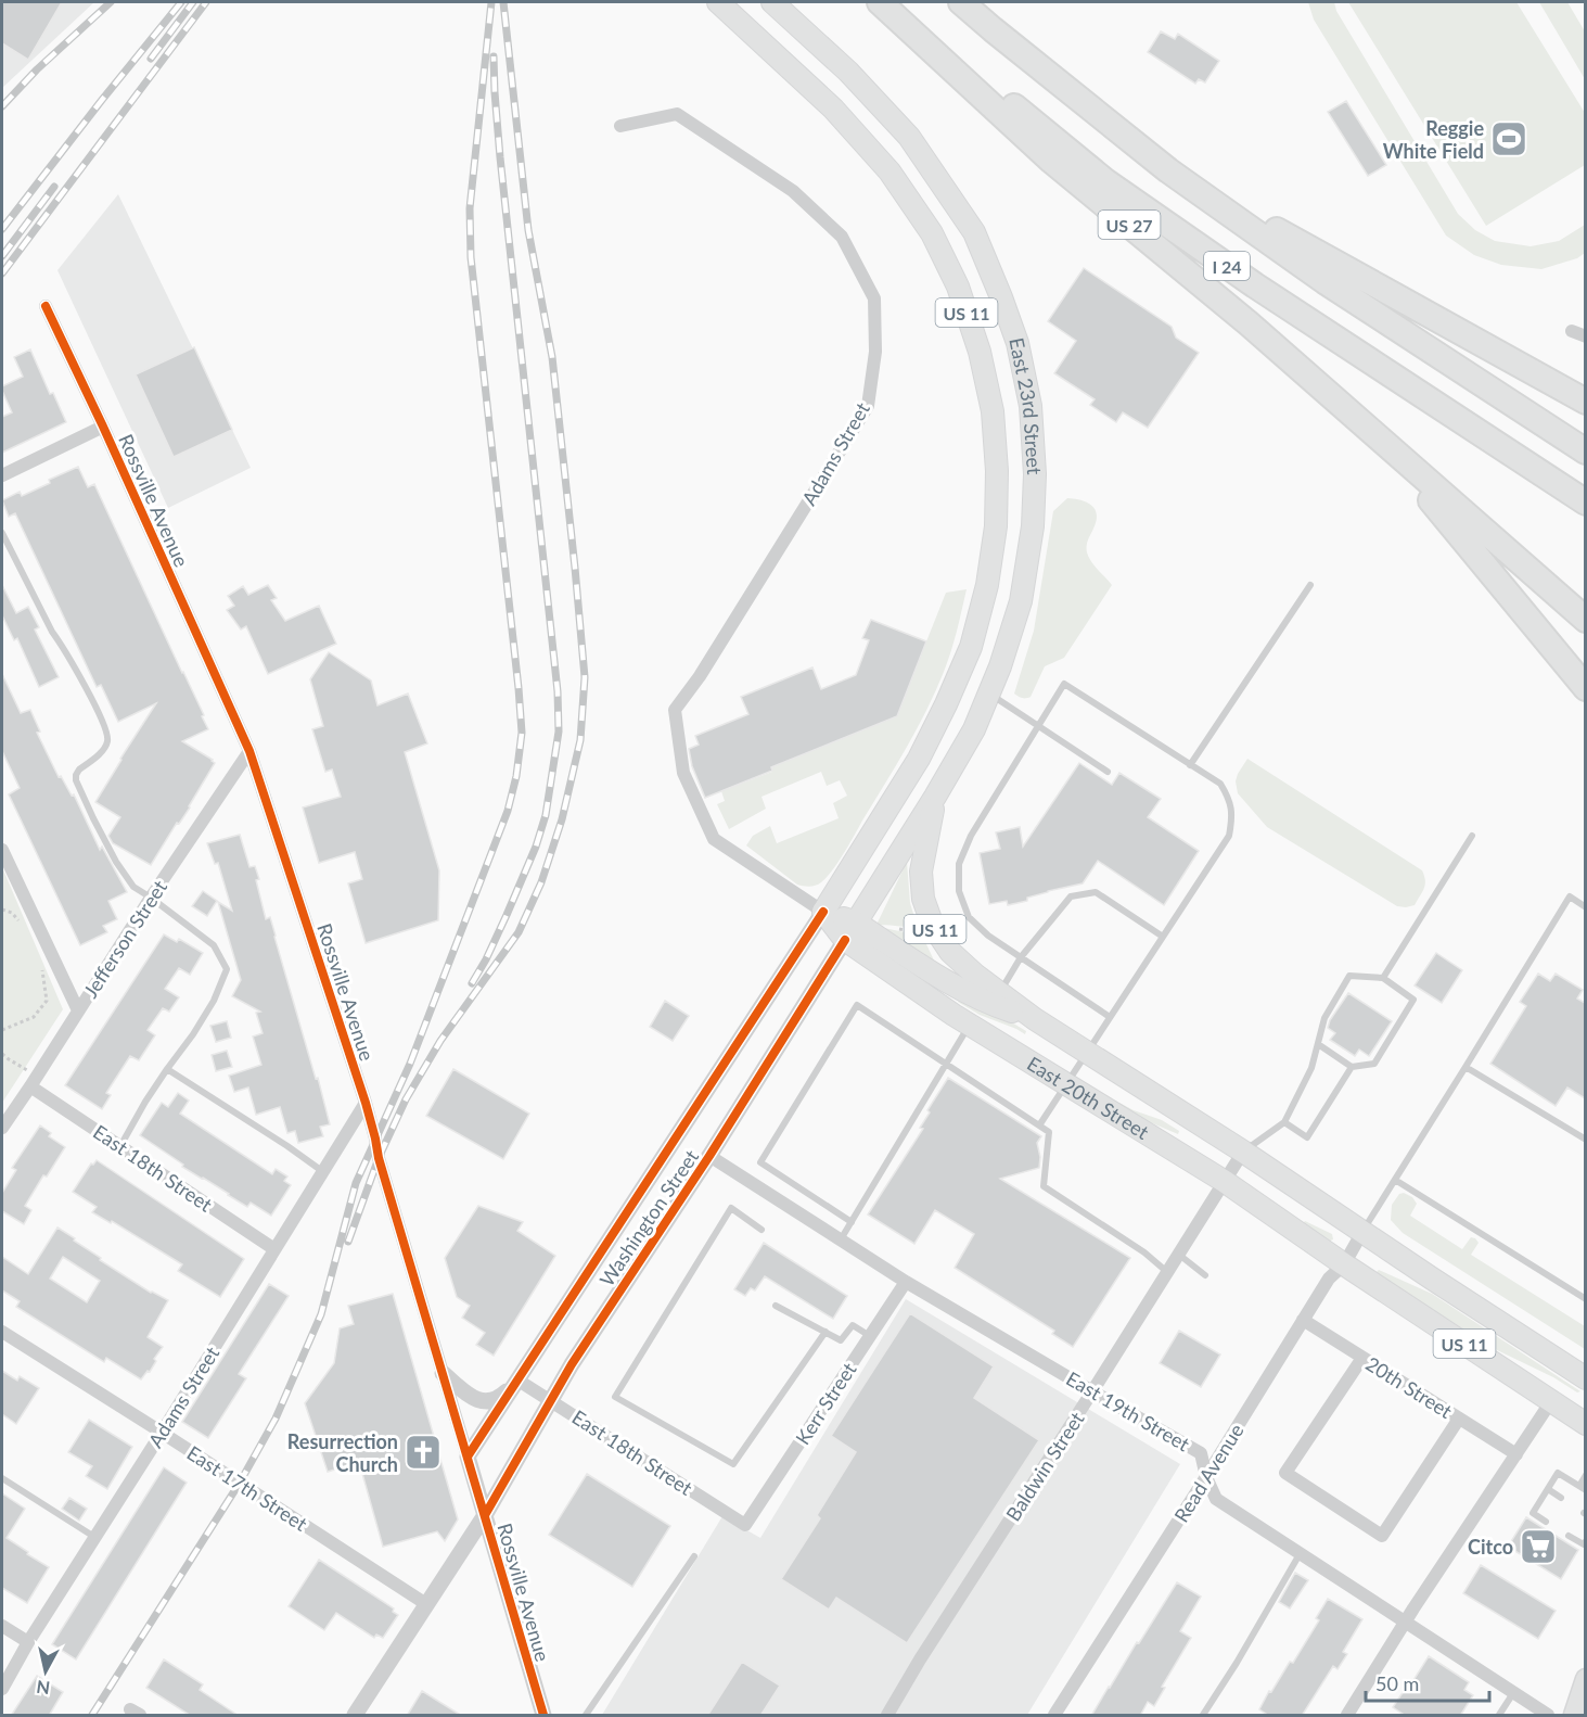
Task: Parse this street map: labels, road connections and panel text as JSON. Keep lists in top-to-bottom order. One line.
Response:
{"streets":{"highway":["US 27","I 24"],"main road":["US 11","East 23rd Street","East 20th Street","Washington Street"],"street":["Adams Street","Rossville Avenue","Jefferson Street","East 18th Street","20th Street","Kerr Street","East 19th Street","Baldwin Street","Read Avenue","East 17th Street"]},"crossings":[["US 11","East 20th Street"],["US 11","Washington Street"],["East 23rd Street","Washington Street"],["Adams Street","Rossville Avenue"],["Adams Street","East 20th Street"],["Adams Street","East 18th Street"],["Adams Street","East 17th Street"],["Rossville Avenue","Jefferson Street"],["Rossville Avenue","Washington Street"],["Jefferson Street","East 18th Street"],["East 20th Street","Washington Street"],["East 20th Street","Baldwin Street"],["East 20th Street","Read Avenue"],["East 18th Street","Washington Street"],["East 18th Street","Kerr Street"],["Washington Street","East 19th Street"],["Washington Street","East 17th Street"],["20th Street","Read Avenue"],["Kerr Street","East 19th Street"],["East 19th Street","Baldwin Street"],["East 19th Street","Read Avenue"]],"places":{"sports":["Reggie White Field"],"church":["Resurrection Church"],"supermarket":["Citco"]},"scale_bar":"50 m","north":"bottom"}
